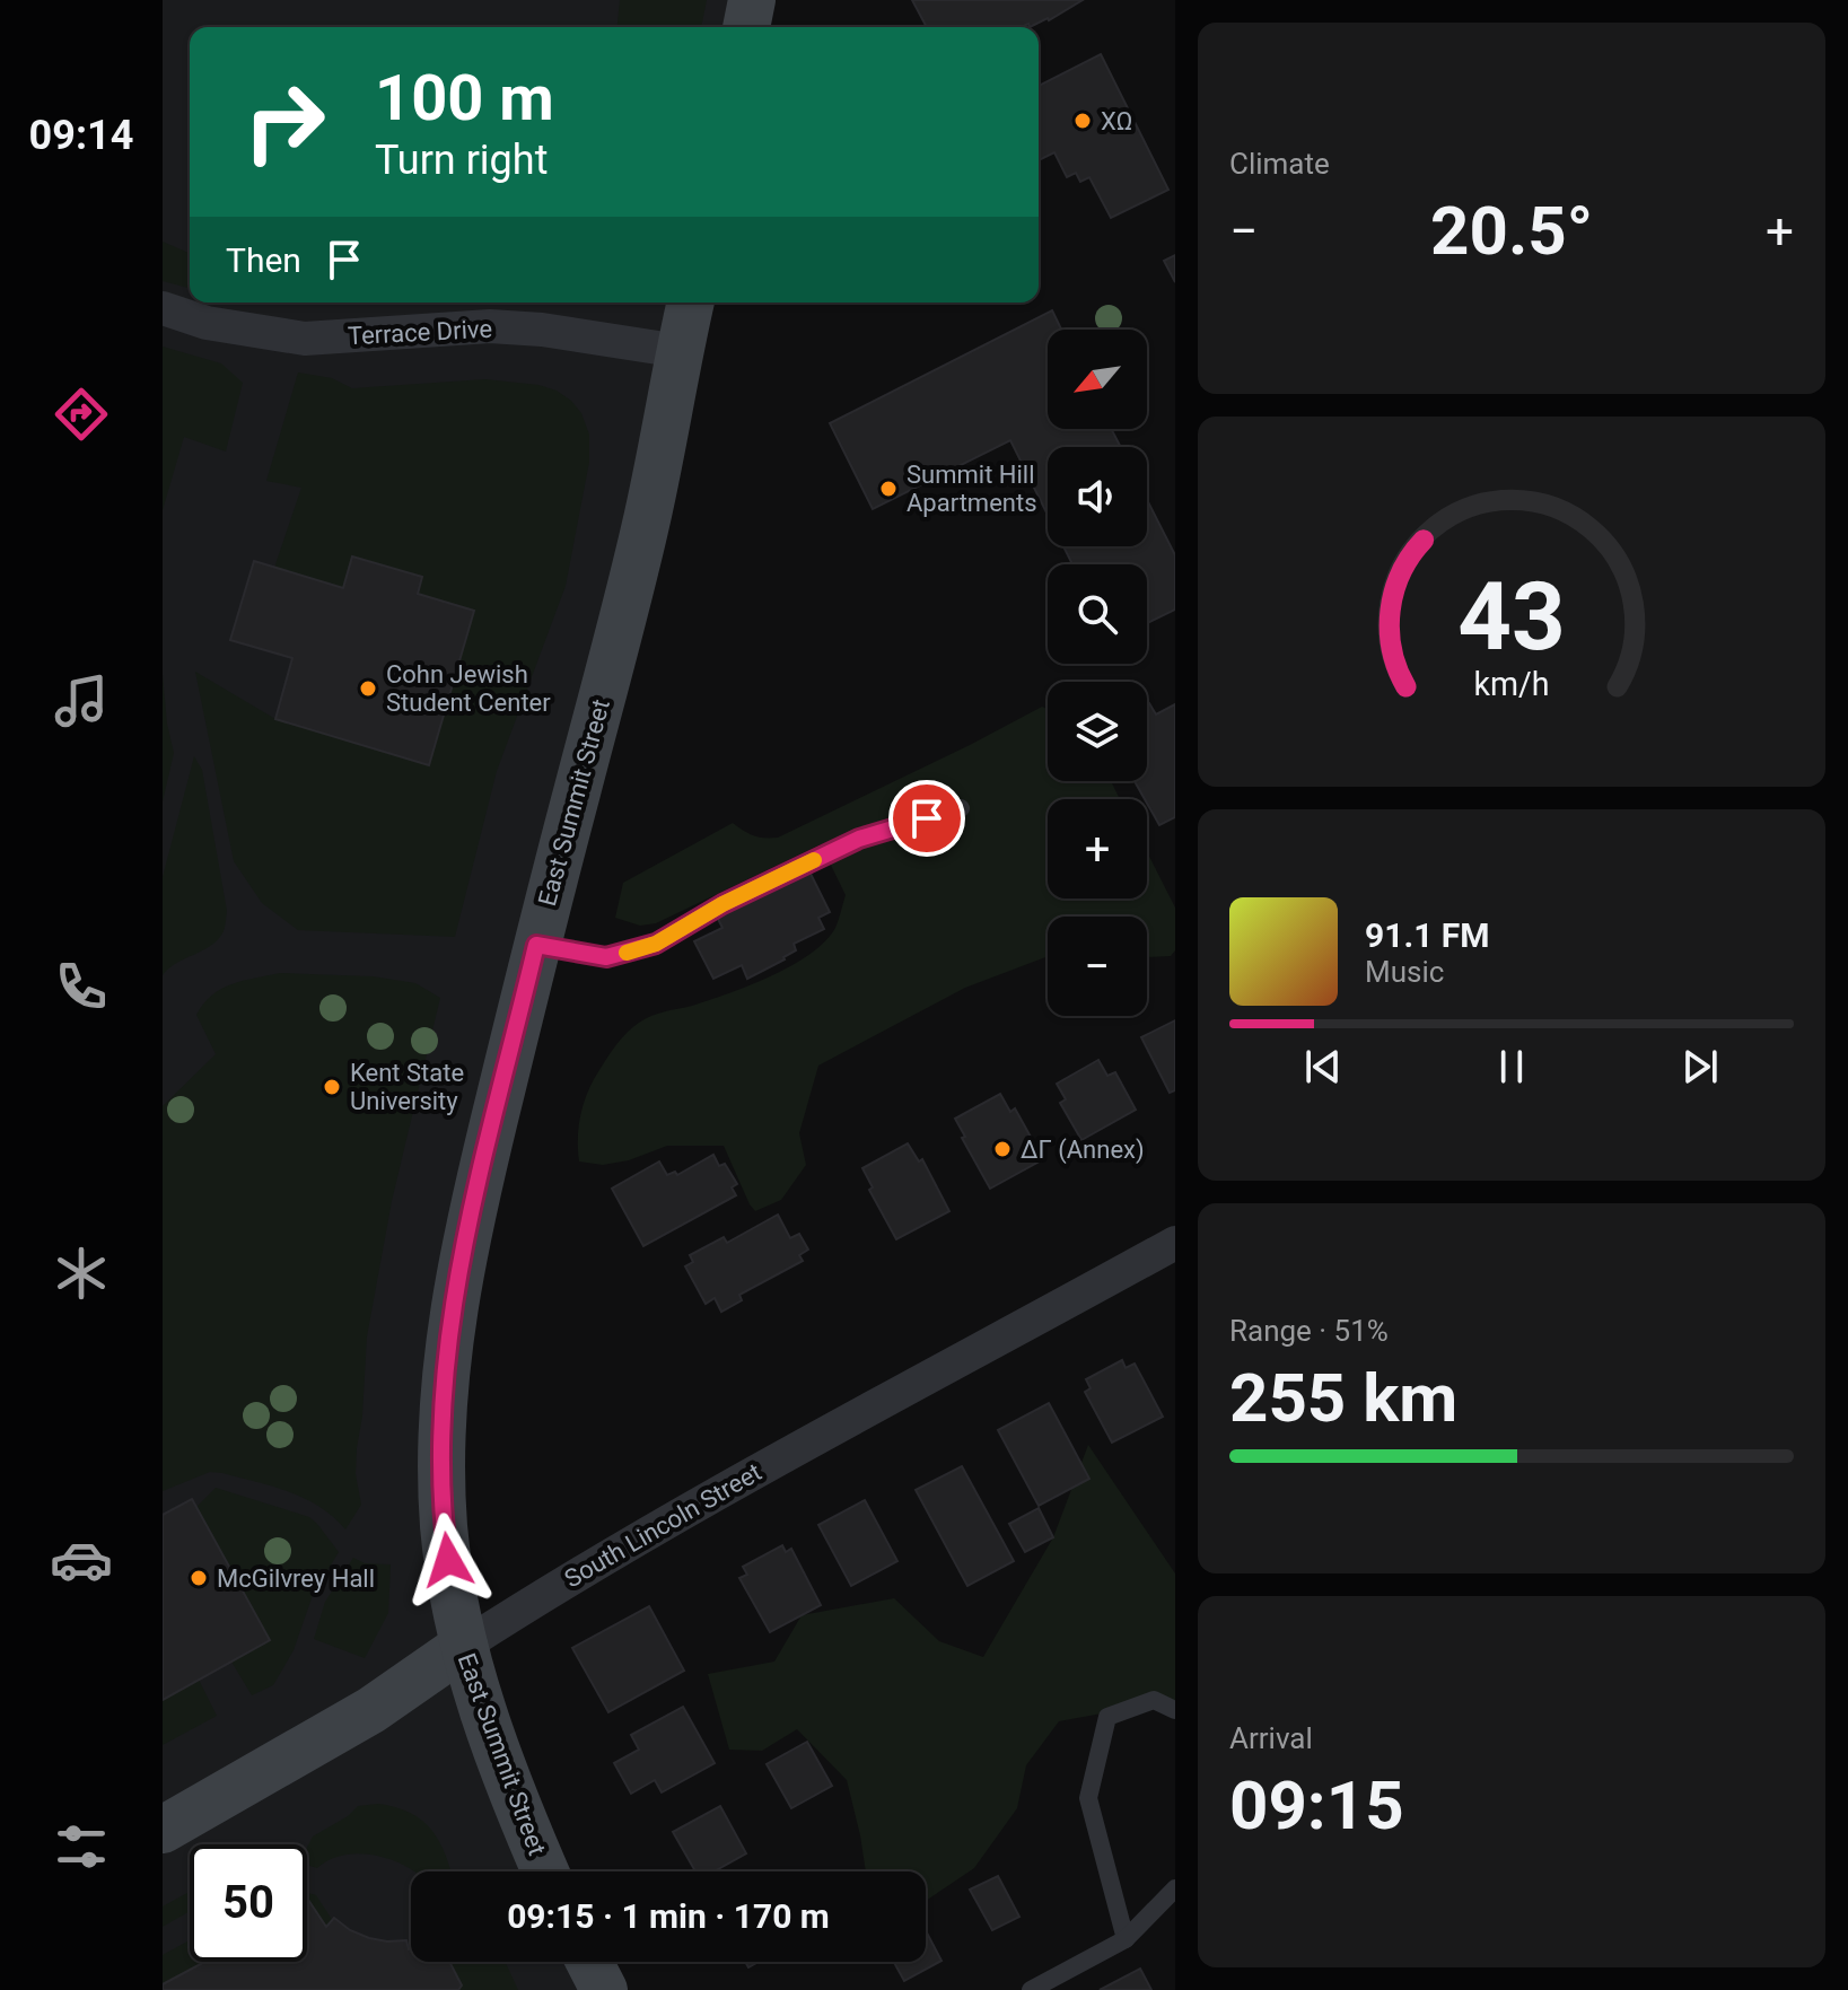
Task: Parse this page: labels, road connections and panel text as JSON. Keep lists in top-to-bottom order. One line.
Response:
{"streets":{"main road":["East Summit Street","South Lincoln Street"],"street":["Terrace Drive"]},"crossings":[["Terrace Drive","East Summit Street"],["East Summit Street","South Lincoln Street"]],"places":["ΧΩ","Summit Hill Apartments","Cohn Jewish Student Center","Kent State University","ΔΓ (Annex)","McGilvrey Hall"],"north":"bottom left","page":{"tabs":"09:14","tile":["Climate",["Range · 51%","255 km"],["Arrival","09:15"]],"turn":["100 m","Turn right"],"heat":["−","20.5°","+"],"then":"Then","map_buttons":["+","−"],"song":["91.1 FM","Music"],"limit":"50","trip":"09:15 · 1 min · 170 m","gauge":["43","km/h"]}}
